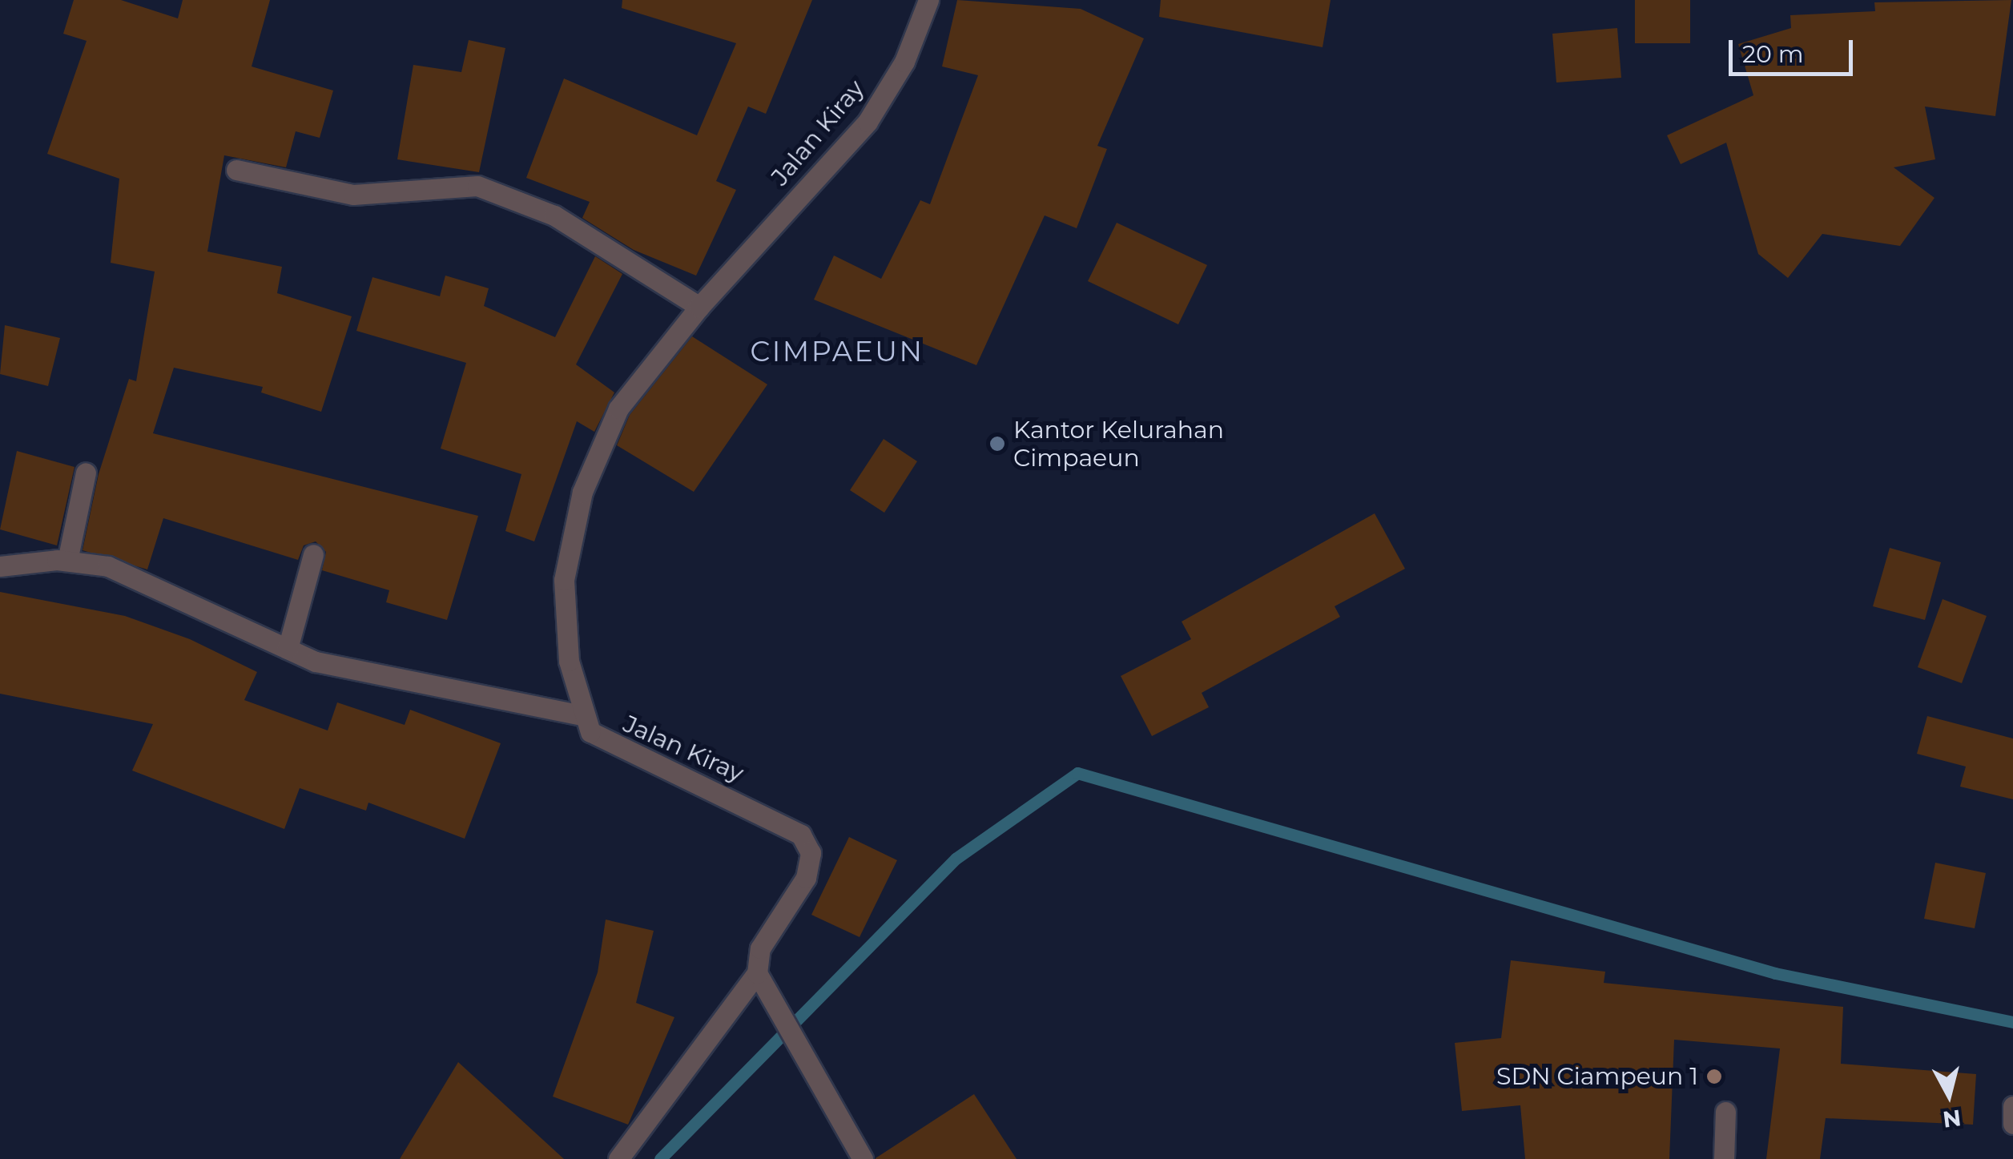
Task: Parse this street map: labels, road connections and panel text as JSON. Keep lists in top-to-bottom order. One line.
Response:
{"streets":{"street":["Jalan Kiray"]},"districts":["CIMPAEUN"],"places":["Kantor Kelurahan Cimpaeun","SDN Ciampeun 1"],"scale_bar":"20 m","north":"bottom"}
